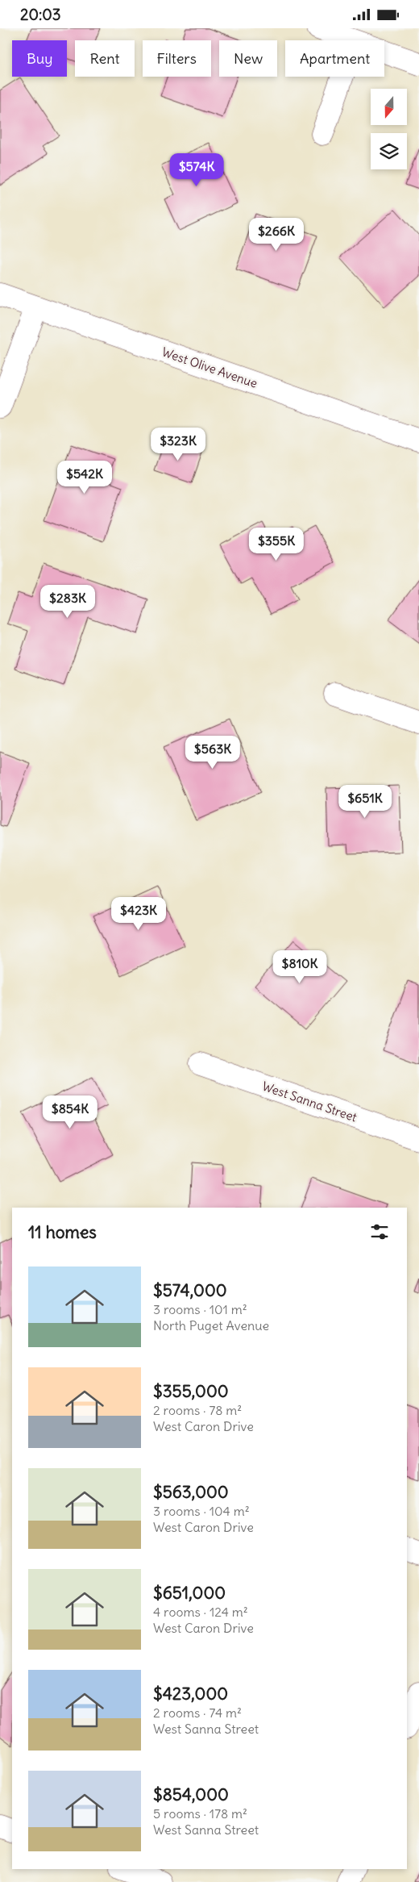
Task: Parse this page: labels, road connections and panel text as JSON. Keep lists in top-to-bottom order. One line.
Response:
{"streets":{"street":["West Olive Avenue","West Sanna Street"]},"north":"bottom","page":{"status":"20:03","chip":["Buy","Rent","Filters","New","Apartment"],"price":["$574K","$266K","$323K","$542K","$355K","$283K","$563K","$651K","$423K","$810K","$854K"],"heading":"11 homes","list":[{"name":"$574,000","note":"3 rooms · 101 m² · North Puget Avenue"},{"name":"$355,000","note":"2 rooms · 78 m² · West Caron Drive"},{"name":"$563,000","note":"3 rooms · 104 m² · West Caron Drive"},{"name":"$651,000","note":"4 rooms · 124 m² · West Caron Drive"},{"name":"$423,000","note":"2 rooms · 74 m² · West Sanna Street"},{"name":"$854,000","note":"5 rooms · 178 m² · West Sanna Street"}]}}
